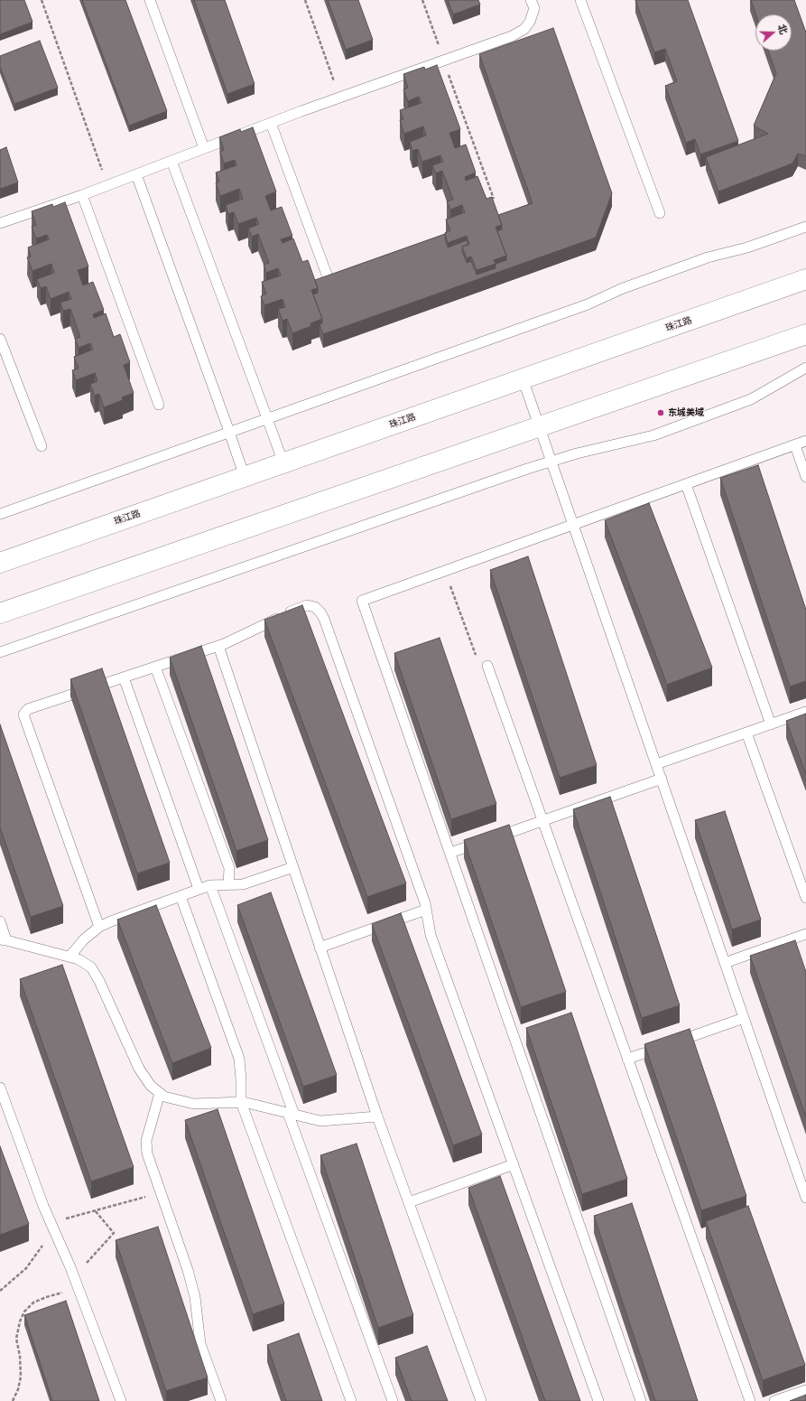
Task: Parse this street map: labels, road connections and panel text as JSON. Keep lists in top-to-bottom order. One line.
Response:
{"streets":{"street":["珠江路"]},"places":["东城美域"],"north":"right"}
